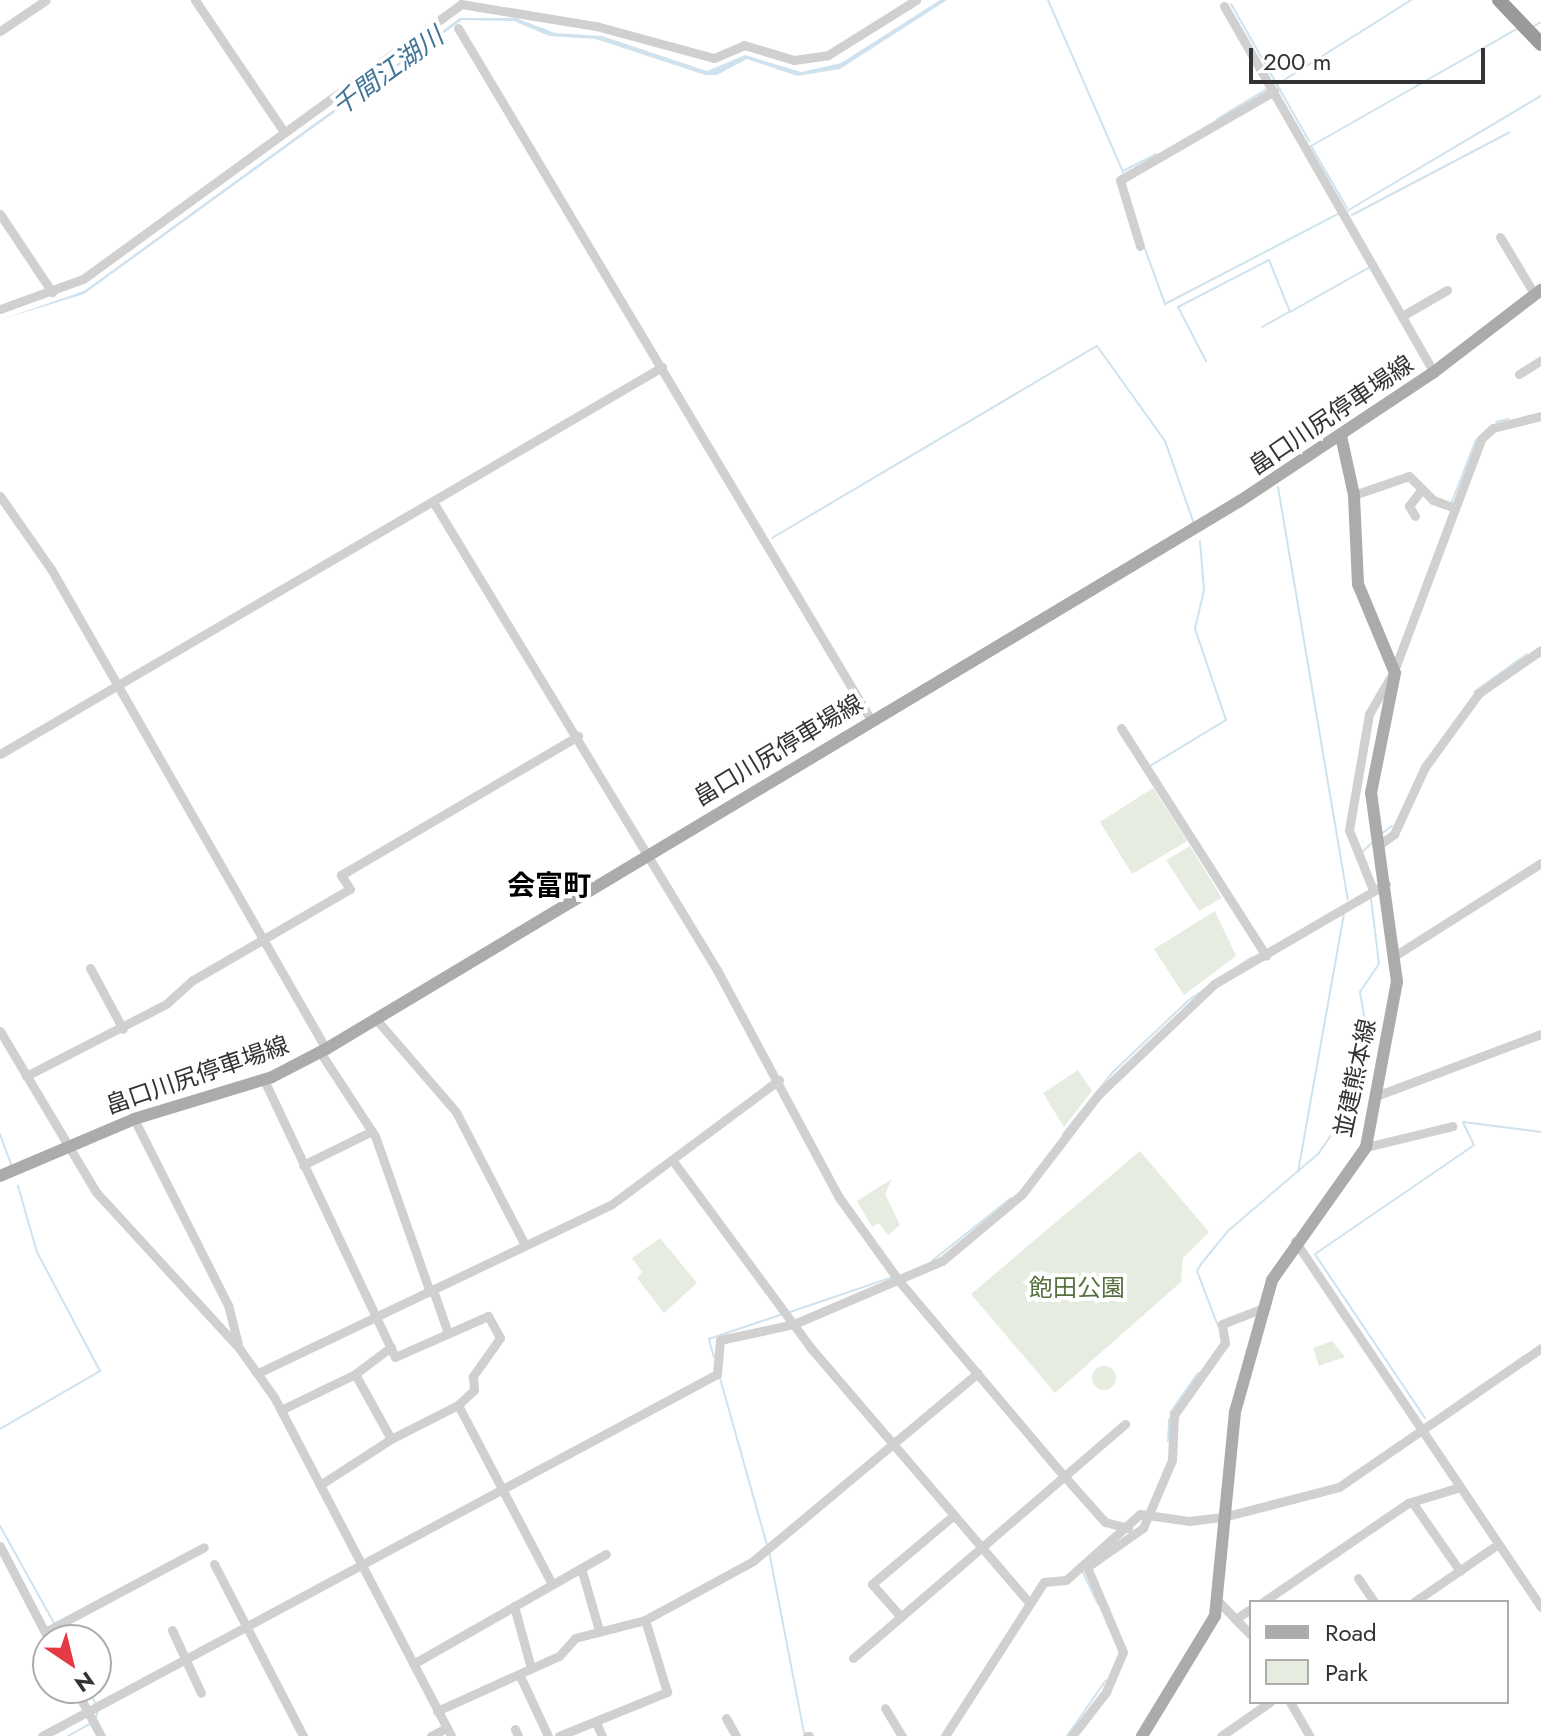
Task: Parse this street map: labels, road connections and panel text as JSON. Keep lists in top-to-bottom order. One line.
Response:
{"streets":{"main road":["畠口川尻停車場線","並建熊本線"]},"districts":["会富町"],"water":["千間江湖川"],"parks":["飽田公園"],"legend":["Road","Park"],"scale_bar":"200 m","north":"bottom right"}
